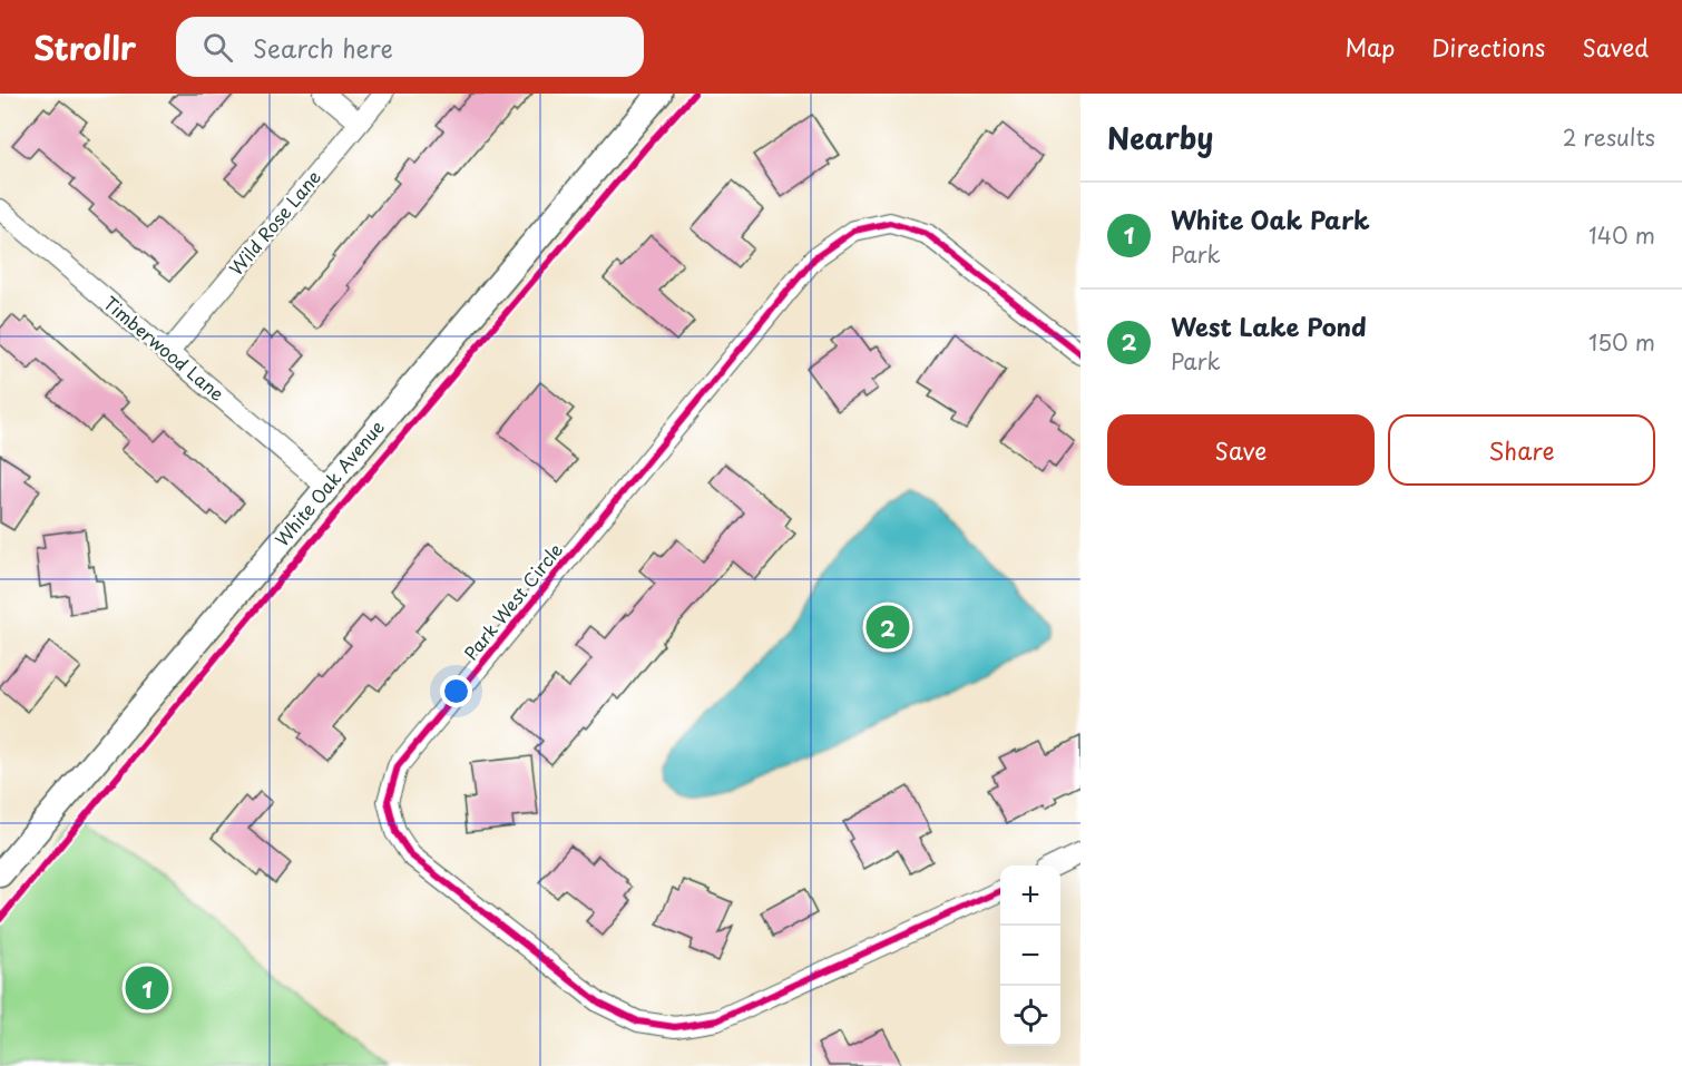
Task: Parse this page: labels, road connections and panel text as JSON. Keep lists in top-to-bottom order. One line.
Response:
{"streets":{"street":["Wild Rose Lane","Timberwood Lane","White Oak Avenue","Park West Circle"]},"crossings":[["Wild Rose Lane","Timberwood Lane"],["Timberwood Lane","White Oak Avenue"]],"page":{"header":"Strollr","search":"Search here","nav":["Map","Directions","Saved"],"heading":["Nearby","2 results"],"list":[{"mark":"1","name":"White Oak Park","note":"Park","value":"140 m"},{"mark":"2","name":"West Lake Pond","note":"Park","value":"150 m"}],"buttons":["Save","Share"],"pins":["2","1"],"map_buttons":["+","−"]}}
